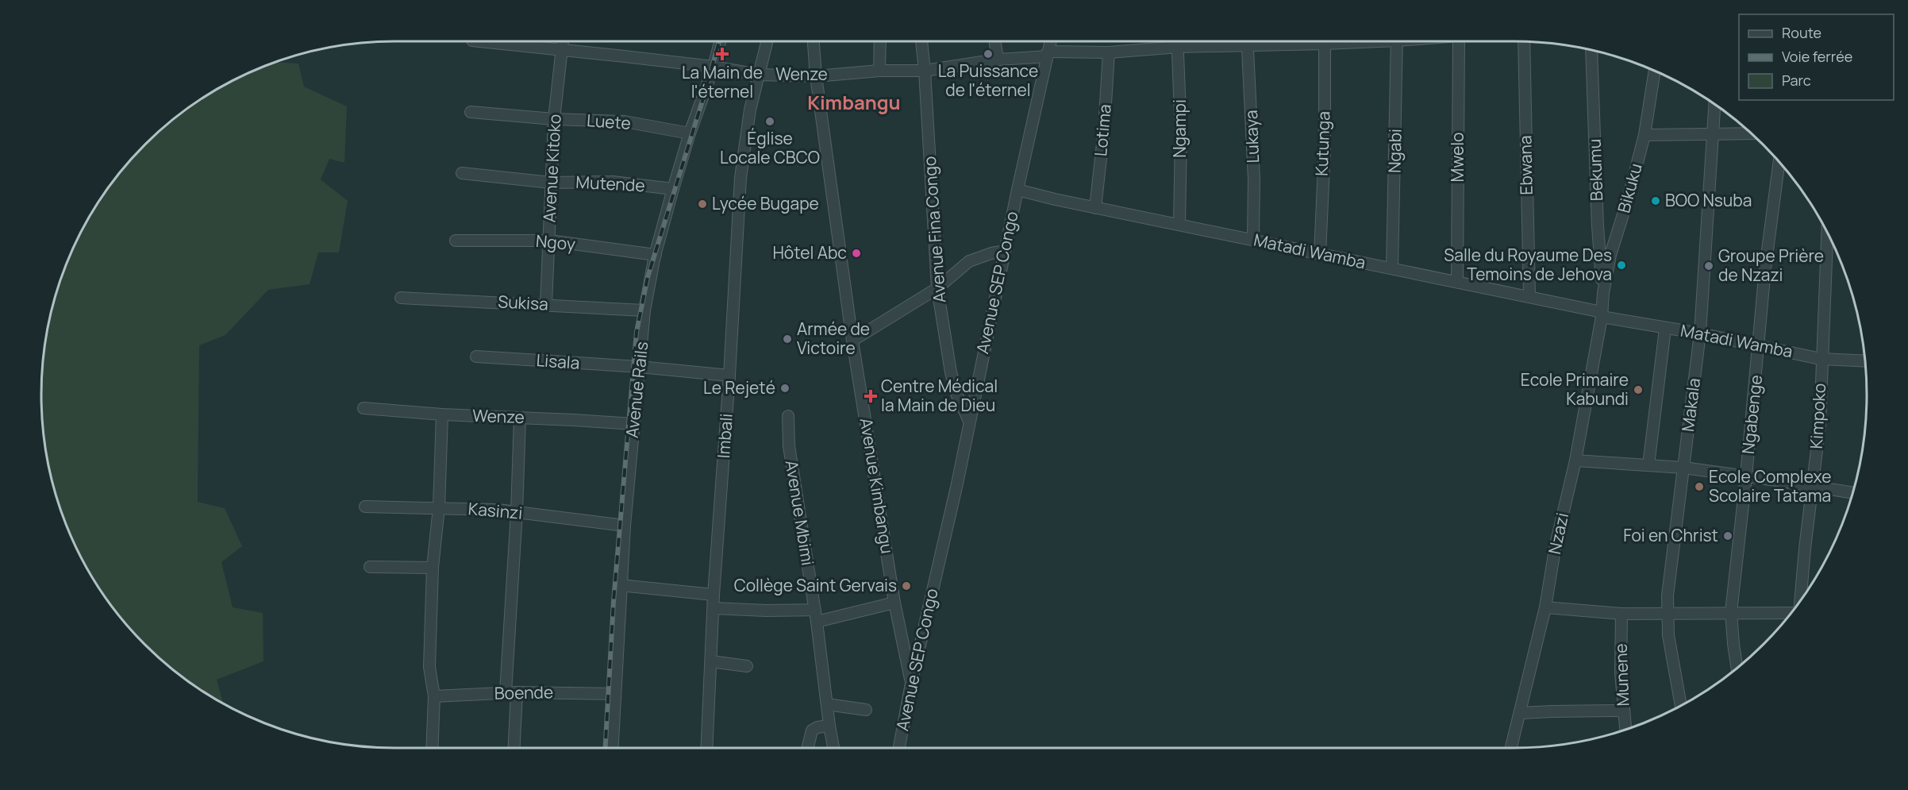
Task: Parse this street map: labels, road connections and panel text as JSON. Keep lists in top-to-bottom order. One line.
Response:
{"streets":{"street":["Wenze","Luete","Ngampi","Lotima","Lukaya","Kutunga","Ngabi","Mwelo","Ebwana","Avenue Kitoko","Bekumu","Mutende","Bikuku","Avenue Fina Congo","Ngoy","Matadi Wamba","Avenue SEP Congo","Sukisa","Lisala","Avenue Rails","Makala","Ngabenge","Kimpoko","Imbali","Avenue Kimbangu","Kasinzi","Avenue Mbimi","Nzazi","Munene","Boende"]},"crossings":[["Wenze","Ngampi"],["Wenze","Lotima"],["Wenze","Lukaya"],["Wenze","Avenue Kitoko"],["Wenze","Avenue Fina Congo"],["Wenze","Avenue SEP Congo"],["Wenze","Avenue Rails"],["Wenze","Imbali"],["Wenze","Avenue Kimbangu"],["Luete","Avenue Kitoko"],["Luete","Avenue Rails"],["Ngampi","Matadi Wamba"],["Lotima","Matadi Wamba"],["Lukaya","Matadi Wamba"],["Kutunga","Matadi Wamba"],["Ngabi","Matadi Wamba"],["Mwelo","Matadi Wamba"],["Ebwana","Matadi Wamba"],["Avenue Kitoko","Mutende"],["Avenue Kitoko","Ngoy"],["Avenue Kitoko","Sukisa"],["Bekumu","Bikuku"],["Mutende","Avenue Rails"],["Bikuku","Matadi Wamba"],["Bikuku","Nzazi"],["Avenue Fina Congo","Avenue SEP Congo"],["Ngoy","Avenue Rails"],["Matadi Wamba","Avenue SEP Congo"],["Matadi Wamba","Makala"],["Matadi Wamba","Ngabenge"],["Matadi Wamba","Kimpoko"],["Matadi Wamba","Nzazi"],["Avenue SEP Congo","Avenue Kimbangu"],["Sukisa","Avenue Rails"],["Lisala","Avenue Rails"],["Lisala","Imbali"],["Avenue Rails","Kasinzi"],["Avenue Rails","Boende"]],"districts":["Kimbangu"],"places":{"health":["La Main de l'éternel","Centre Médical la Main de Dieu"],"other":["La Puissance de l'éternel","Église Locale CBCO","BOO Nsuba","Lycée Bugape","Hôtel Abc","Salle du Royaume Des Temoins de Jehova","Groupe Prière de Nzazi","Armée de Victoire","Le Rejeté","Ecole Primaire Kabundi","Ecole Complexe Scolaire Tatama","Foi en Christ","Collège Saint Gervais"]},"legend":["Route","Voie ferrée","Parc"]}
